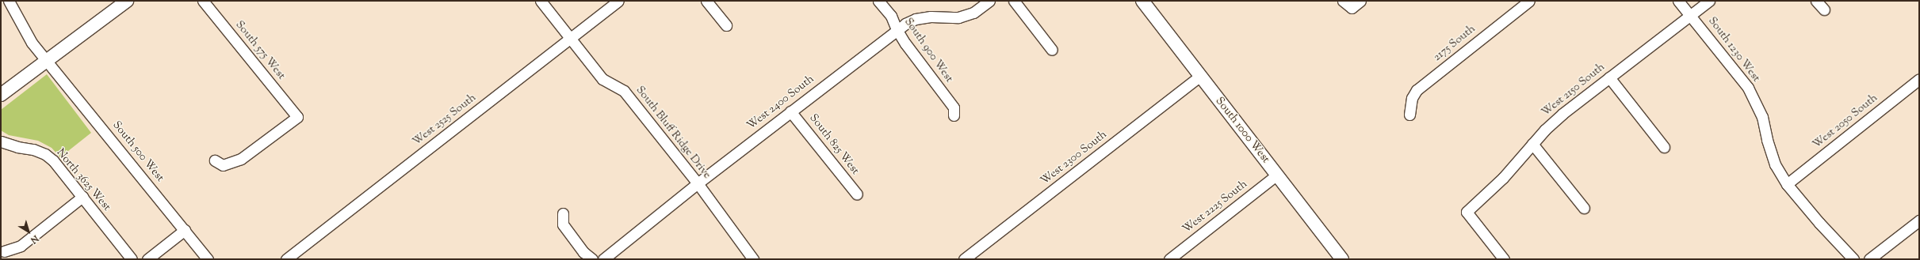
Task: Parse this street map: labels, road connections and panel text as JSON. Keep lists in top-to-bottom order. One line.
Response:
{"streets":{"main road":["South 1000 West"],"street":["2175 South","South 1230 West","South 575 West","South 900 West","West 2150 South","West 2400 South","West 2525 South","West 2050 South","South Bluff Ridge Drive","South 825 West","South 500 West","West 2300 South","North 3625 West","West 2225 South"]},"crossings":[["South 1230 West","West 2150 South"],["South 1230 West","West 2050 South"],["South 900 West","West 2400 South"],["West 2400 South","South Bluff Ridge Drive"],["West 2400 South","South 825 West"],["West 2525 South","South Bluff Ridge Drive"],["South 1000 West","West 2300 South"],["South 1000 West","West 2225 South"]],"north":"bottom right"}
